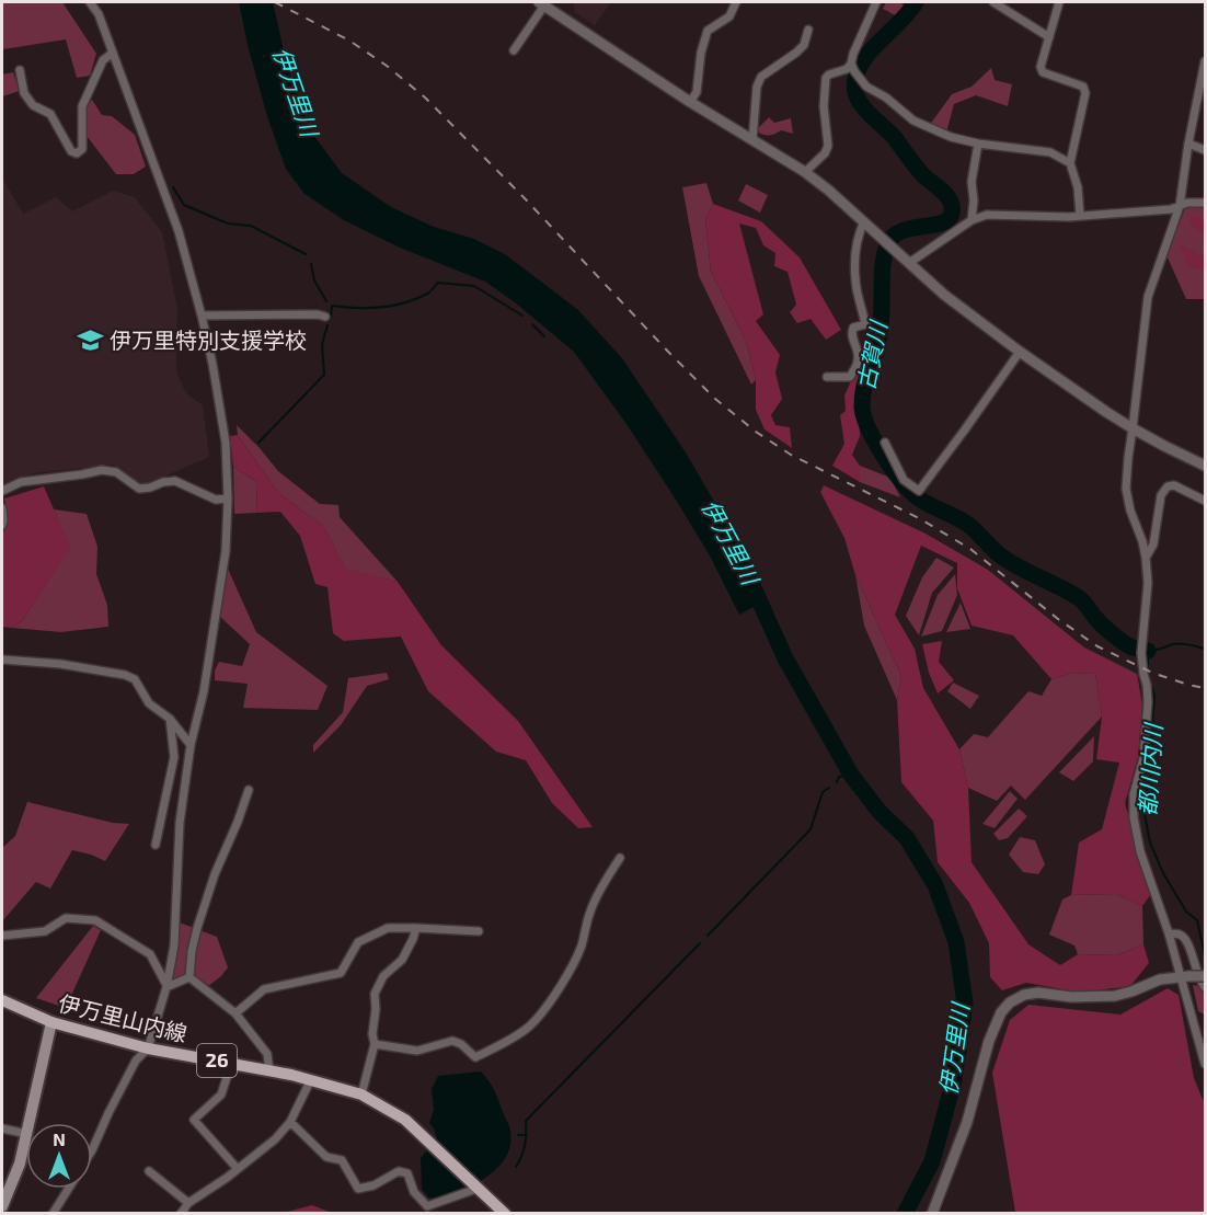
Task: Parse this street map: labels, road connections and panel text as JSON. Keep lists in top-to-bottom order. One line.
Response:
{"streets":{"main road":["伊万里山内線","26"]},"water":["伊万里川","古賀川","都川内川"],"places":{"school or university":["伊万里特別支援学校"]},"north":"top"}
